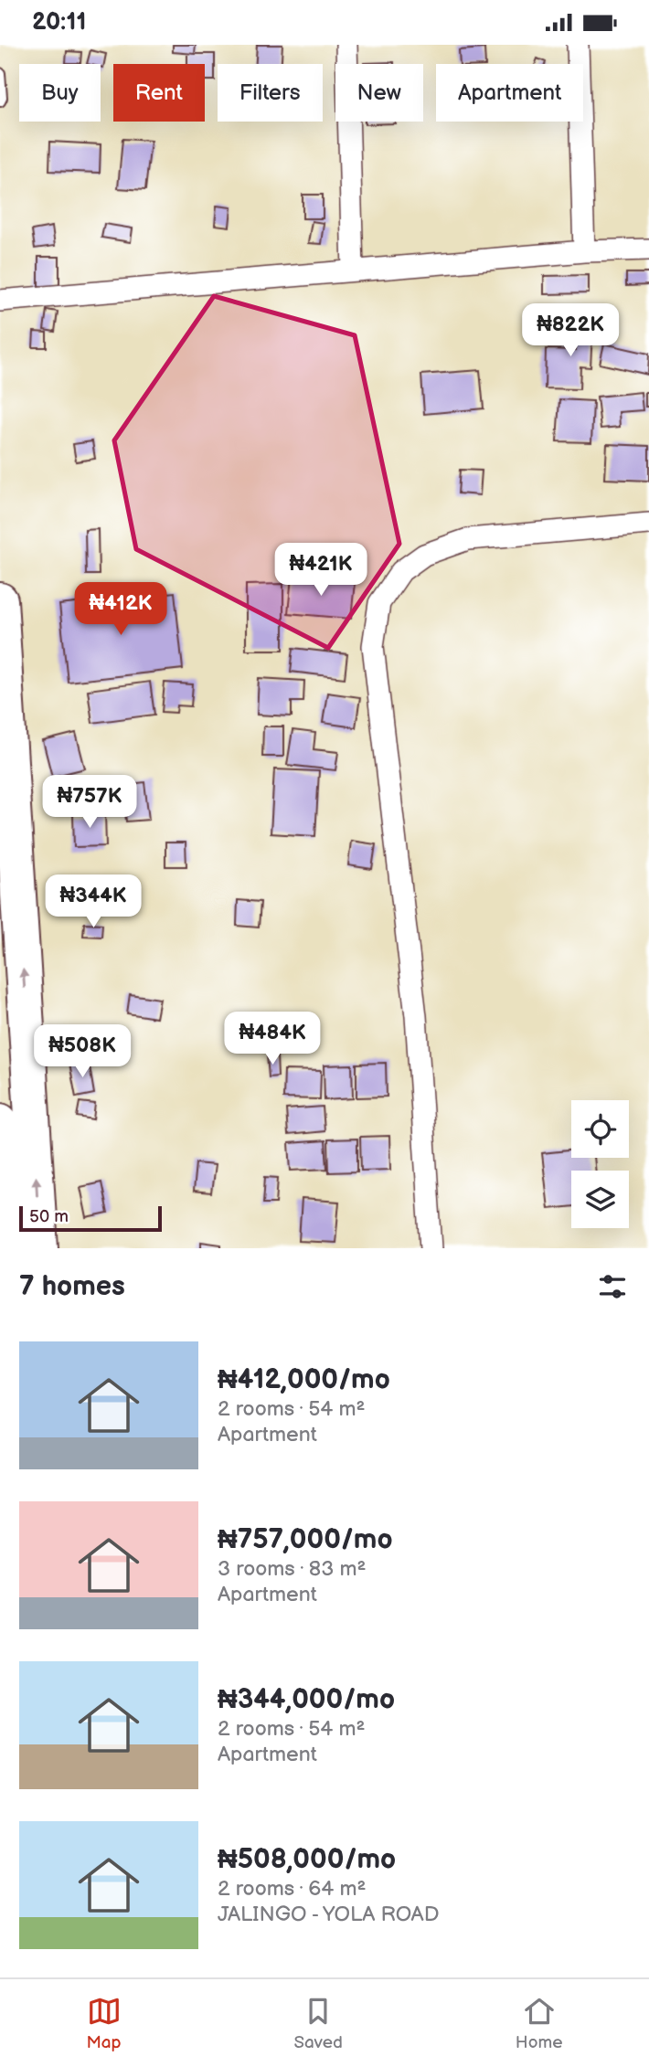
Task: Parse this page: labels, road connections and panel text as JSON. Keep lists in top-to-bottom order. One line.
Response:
{"scale_bar":"50 m","page":{"status":"20:11","chip":["Buy","Rent","Filters","New","Apartment"],"price":["₦822K","₦421K","₦412K","₦757K","₦344K","₦484K","₦508K"],"scale":"50 m","heading":"7 homes","list":[{"name":"₦412,000/mo","note":"2 rooms · 54 m² · Apartment"},{"name":"₦757,000/mo","note":"3 rooms · 83 m² · Apartment"},{"name":"₦344,000/mo","note":"2 rooms · 54 m² · Apartment"},{"name":"₦508,000/mo","note":"2 rooms · 64 m² · JALINGO - YOLA ROAD"}],"tabs":["Map","Saved","Home"]}}
